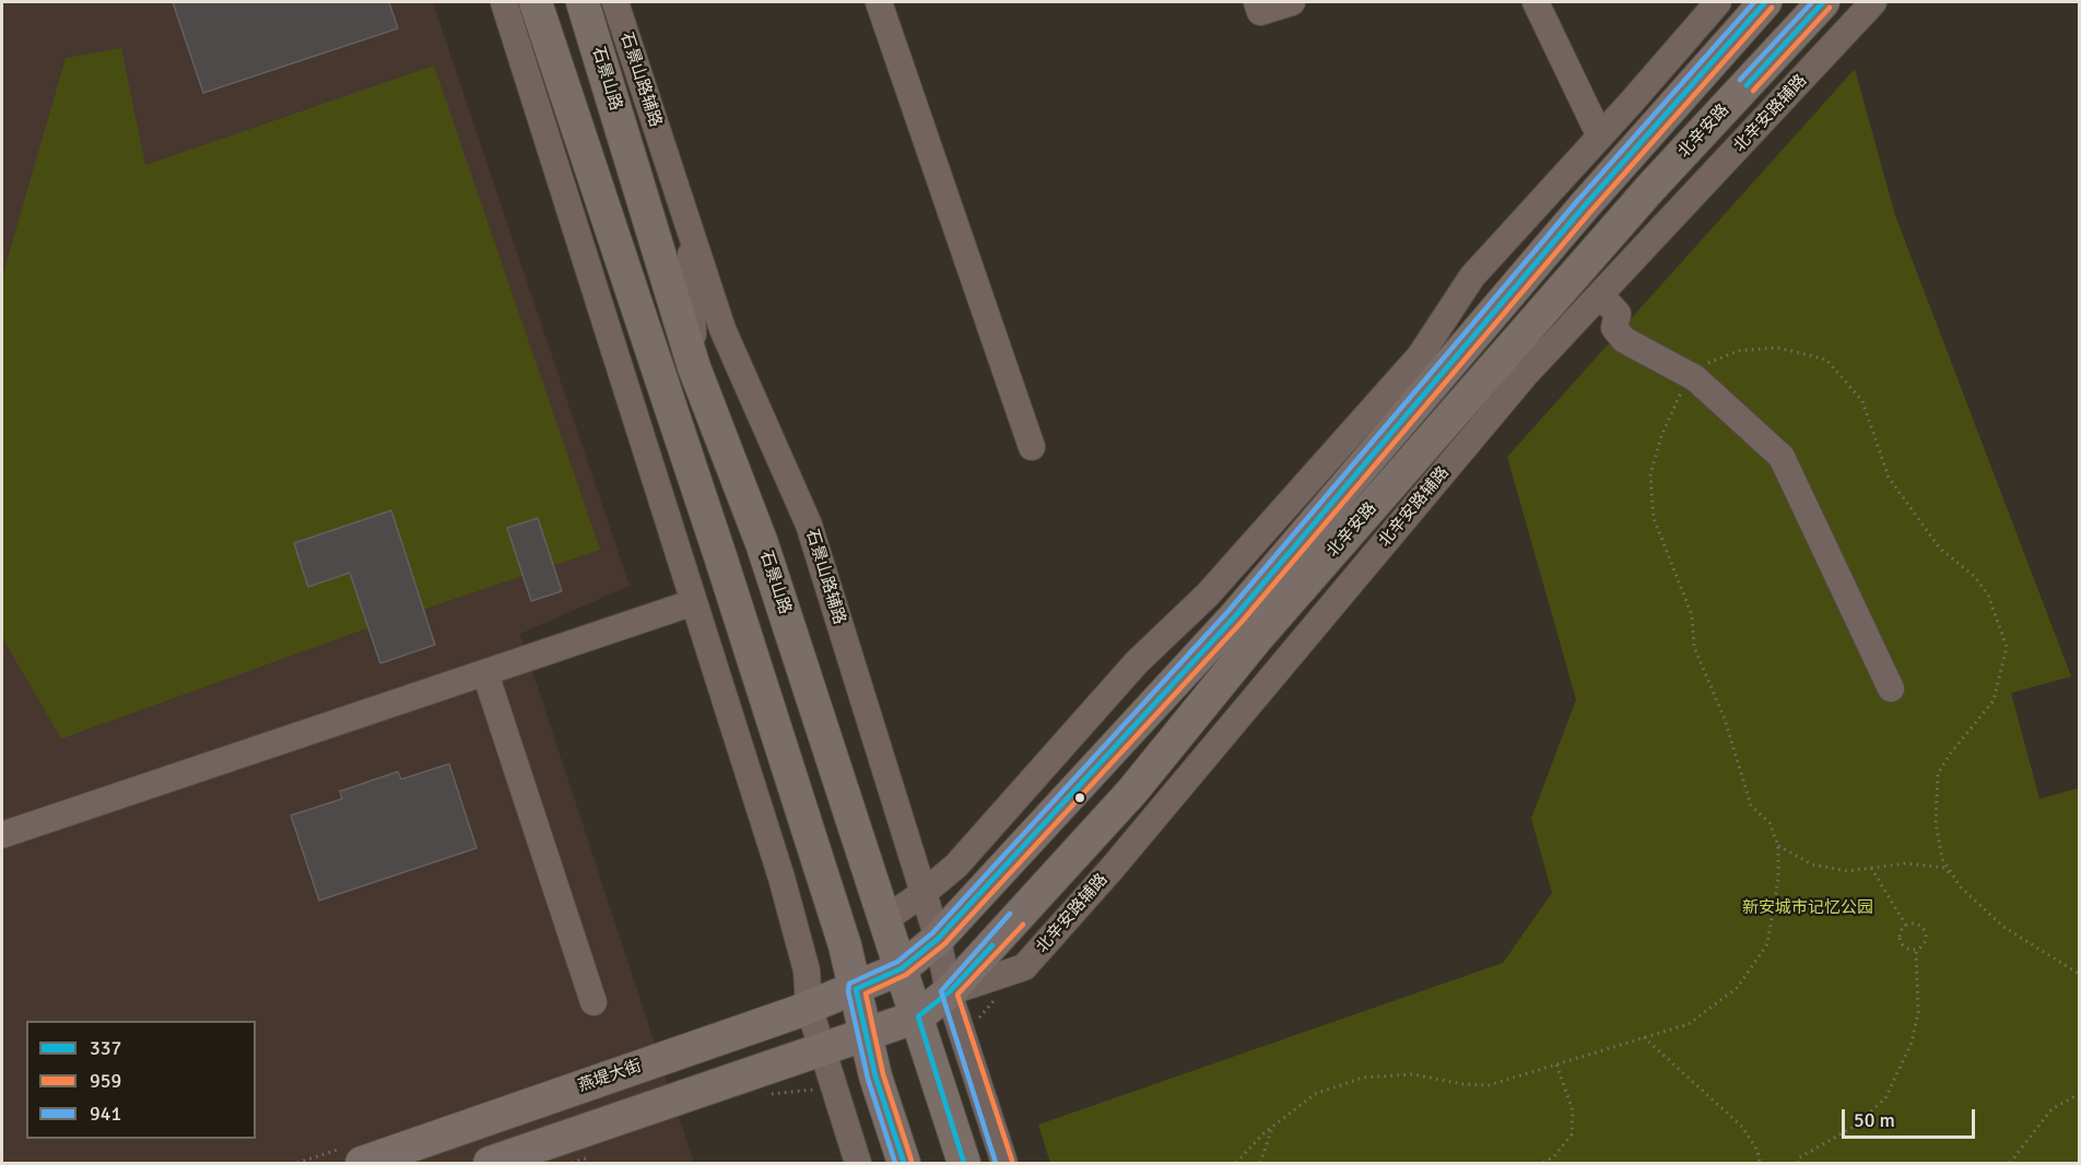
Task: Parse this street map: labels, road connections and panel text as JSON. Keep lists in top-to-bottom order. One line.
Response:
{"streets":{"main road":["石景山路","北辛安路","燕堤大街"],"street":["石景山路辅路","北辛安路辅路"]},"crossings":[["石景山路","北辛安路"],["石景山路辅路","北辛安路辅路"],["石景山路辅路","北辛安路"],["北辛安路辅路","北辛安路"],["北辛安路","燕堤大街"]],"parks":["新安城市记忆公园"],"lines":["transit line 337","transit line 941","transit line 959"],"legend":["337","959","941"],"scale_bar":"50 m"}
